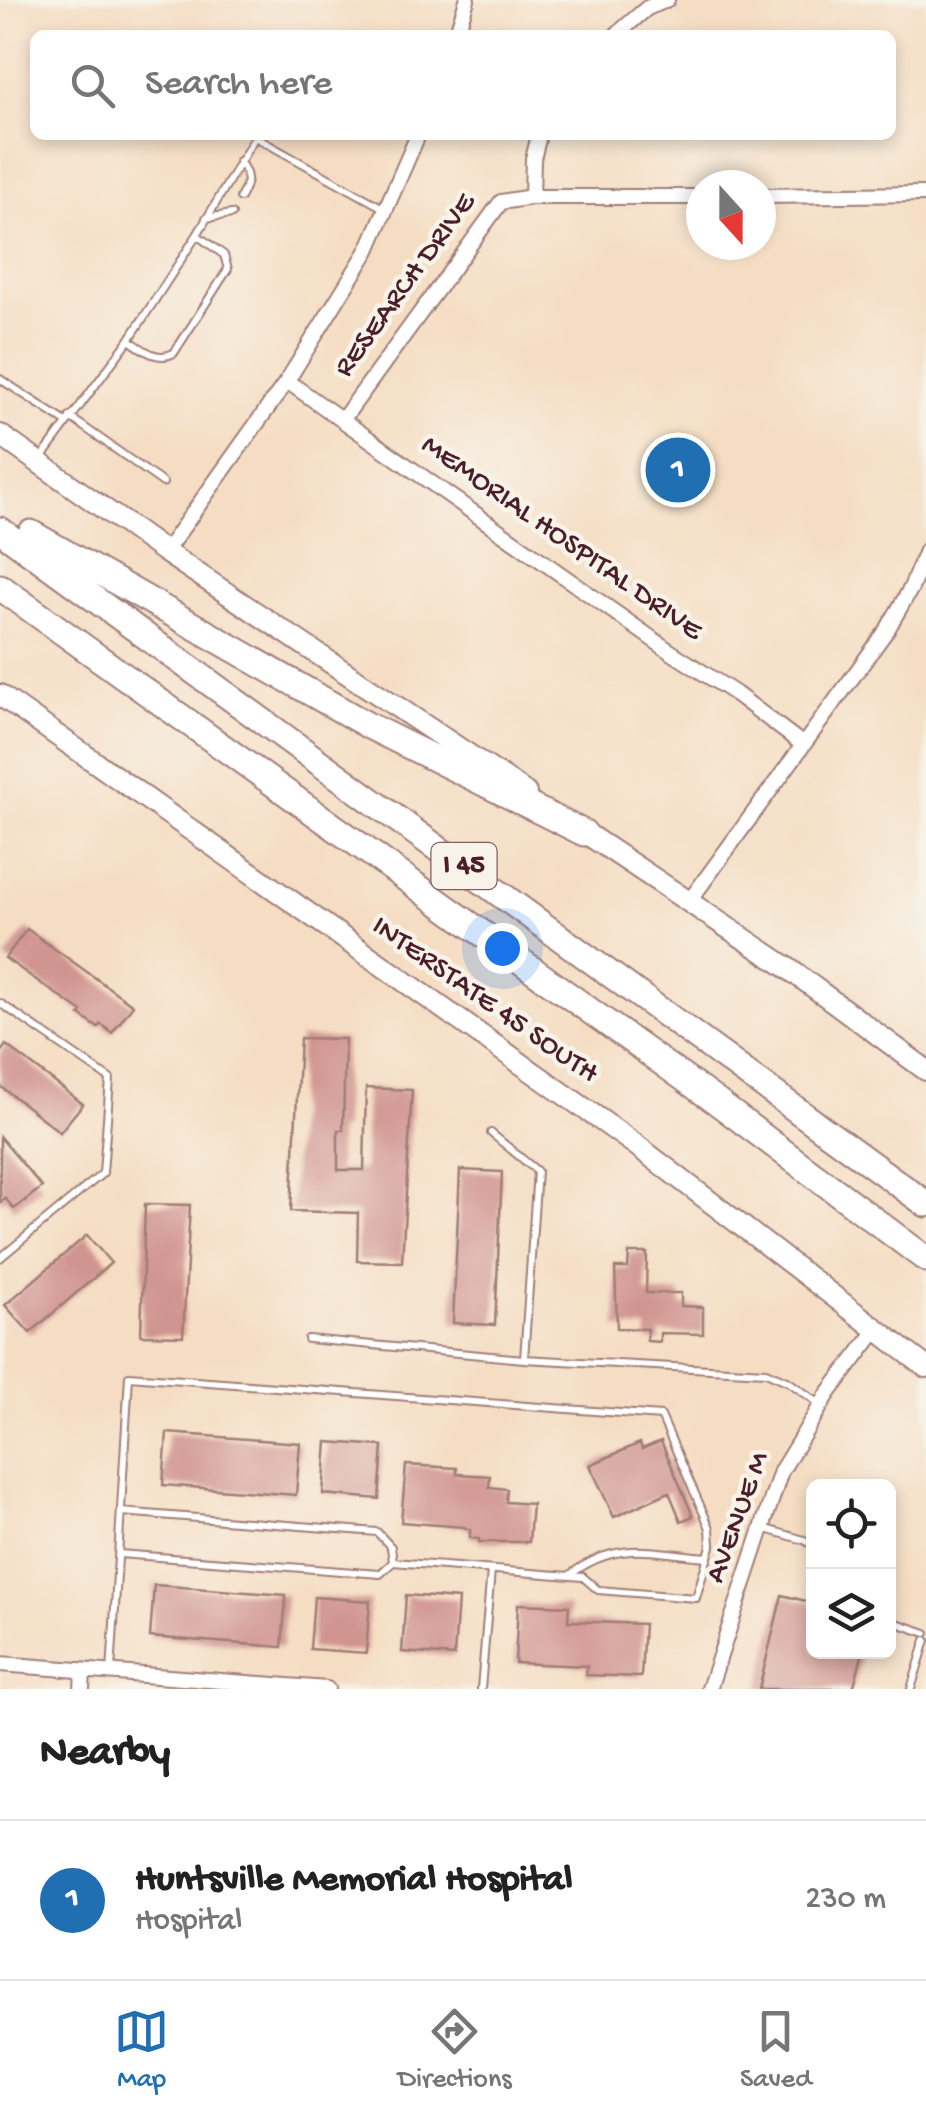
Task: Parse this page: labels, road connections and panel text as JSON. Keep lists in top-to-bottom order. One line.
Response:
{"streets":{"highway":["I 45"],"main road":["INTERSTATE 45 SOUTH"],"street":["RESEARCH DRIVE","MEMORIAL HOSPITAL DRIVE","AVENUE M"]},"crossings":[["RESEARCH DRIVE","MEMORIAL HOSPITAL DRIVE"],["INTERSTATE 45 SOUTH","AVENUE M"]],"north":"bottom","page":{"search":"Search here","pins":"1","heading":"Nearby","list":[{"mark":"1","name":"Huntsville Memorial Hospital","note":"Hospital","value":"230 m"}],"nav":["Map","Directions","Saved"]}}
